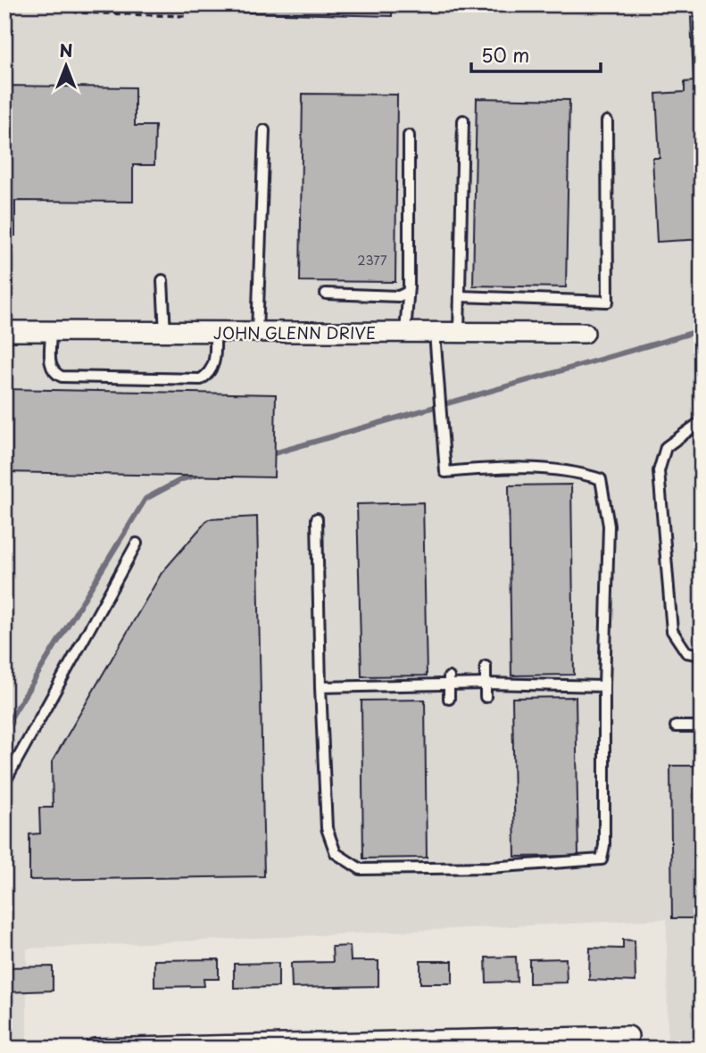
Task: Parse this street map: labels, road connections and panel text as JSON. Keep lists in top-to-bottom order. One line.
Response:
{"streets":{"street":["JOHN GLENN DRIVE"]},"house_numbers":["2377"],"scale_bar":"50 m","north":"top"}
